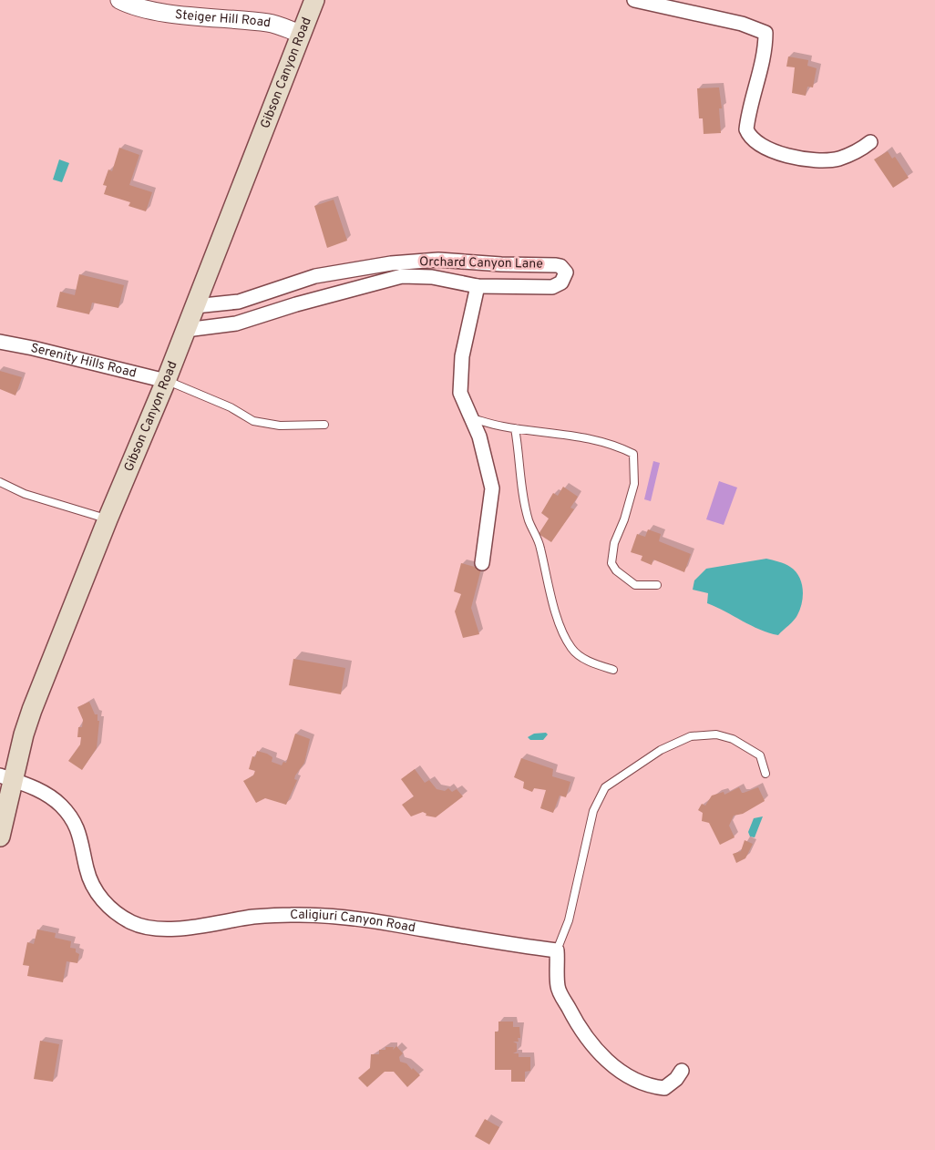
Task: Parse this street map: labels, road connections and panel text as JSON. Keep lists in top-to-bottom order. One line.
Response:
{"streets":{"main road":["Gibson Canyon Road"],"street":["Steiger Hill Road","Orchard Canyon Lane","Serenity Hills Road","Caligiuri Canyon Road"]},"crossings":[["Steiger Hill Road","Gibson Canyon Road"],["Gibson Canyon Road","Orchard Canyon Lane"],["Gibson Canyon Road","Serenity Hills Road"],["Gibson Canyon Road","Caligiuri Canyon Road"]]}
